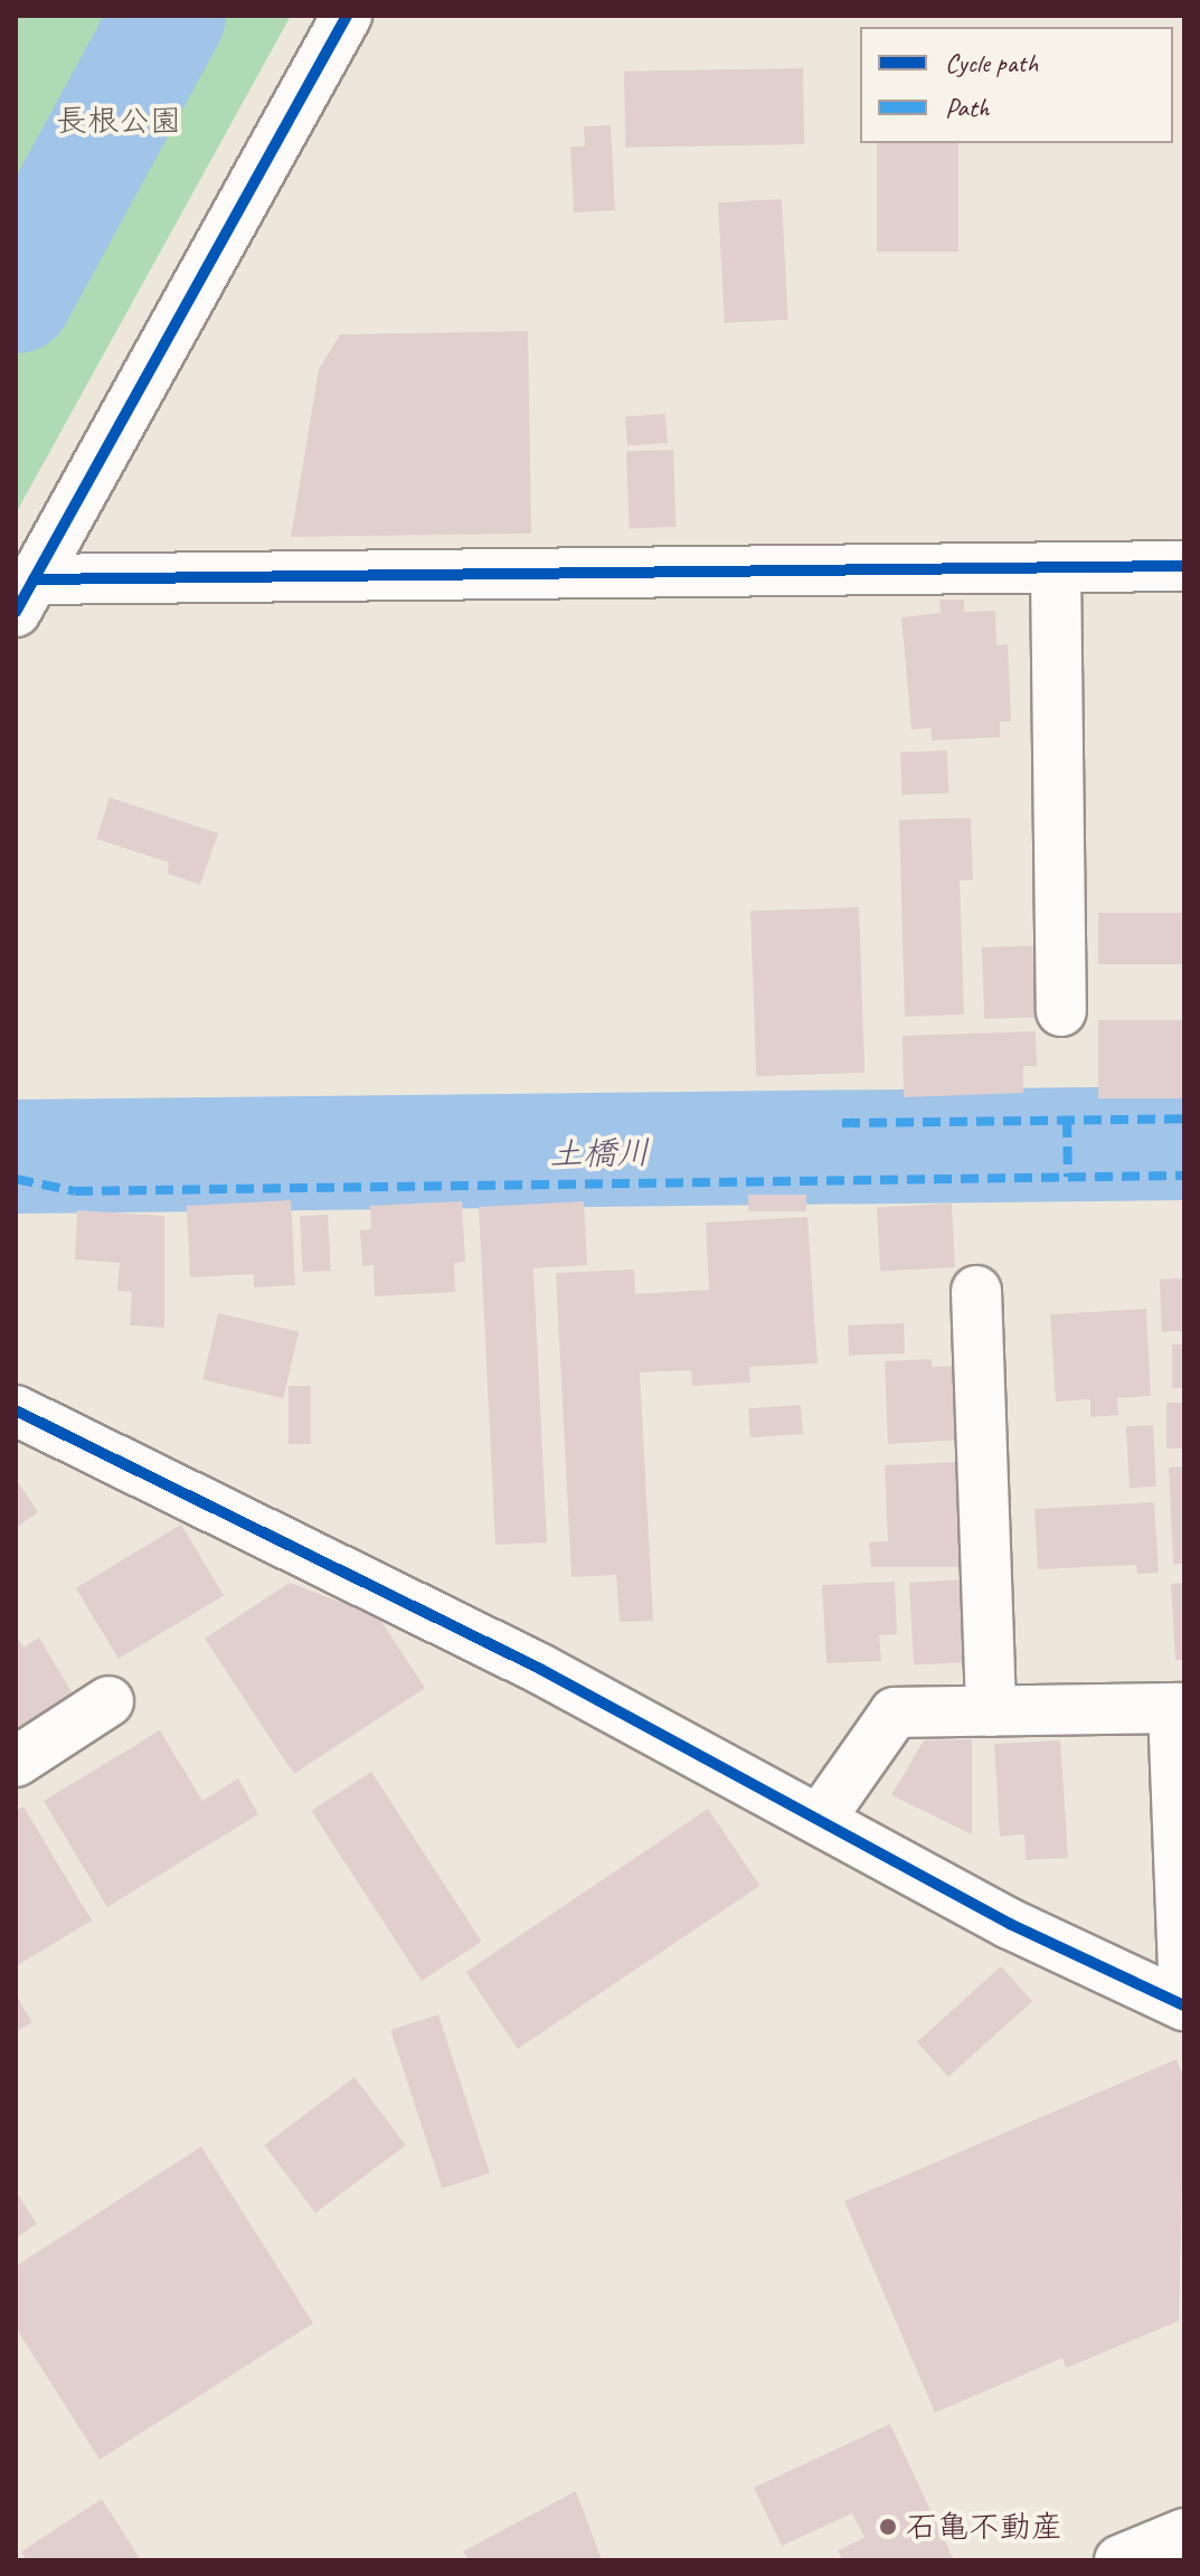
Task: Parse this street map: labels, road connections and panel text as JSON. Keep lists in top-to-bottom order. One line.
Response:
{"water":["土橋川"],"parks":["長根公園"],"places":["石亀不動産"],"legend":["Cycle path","Path"]}
